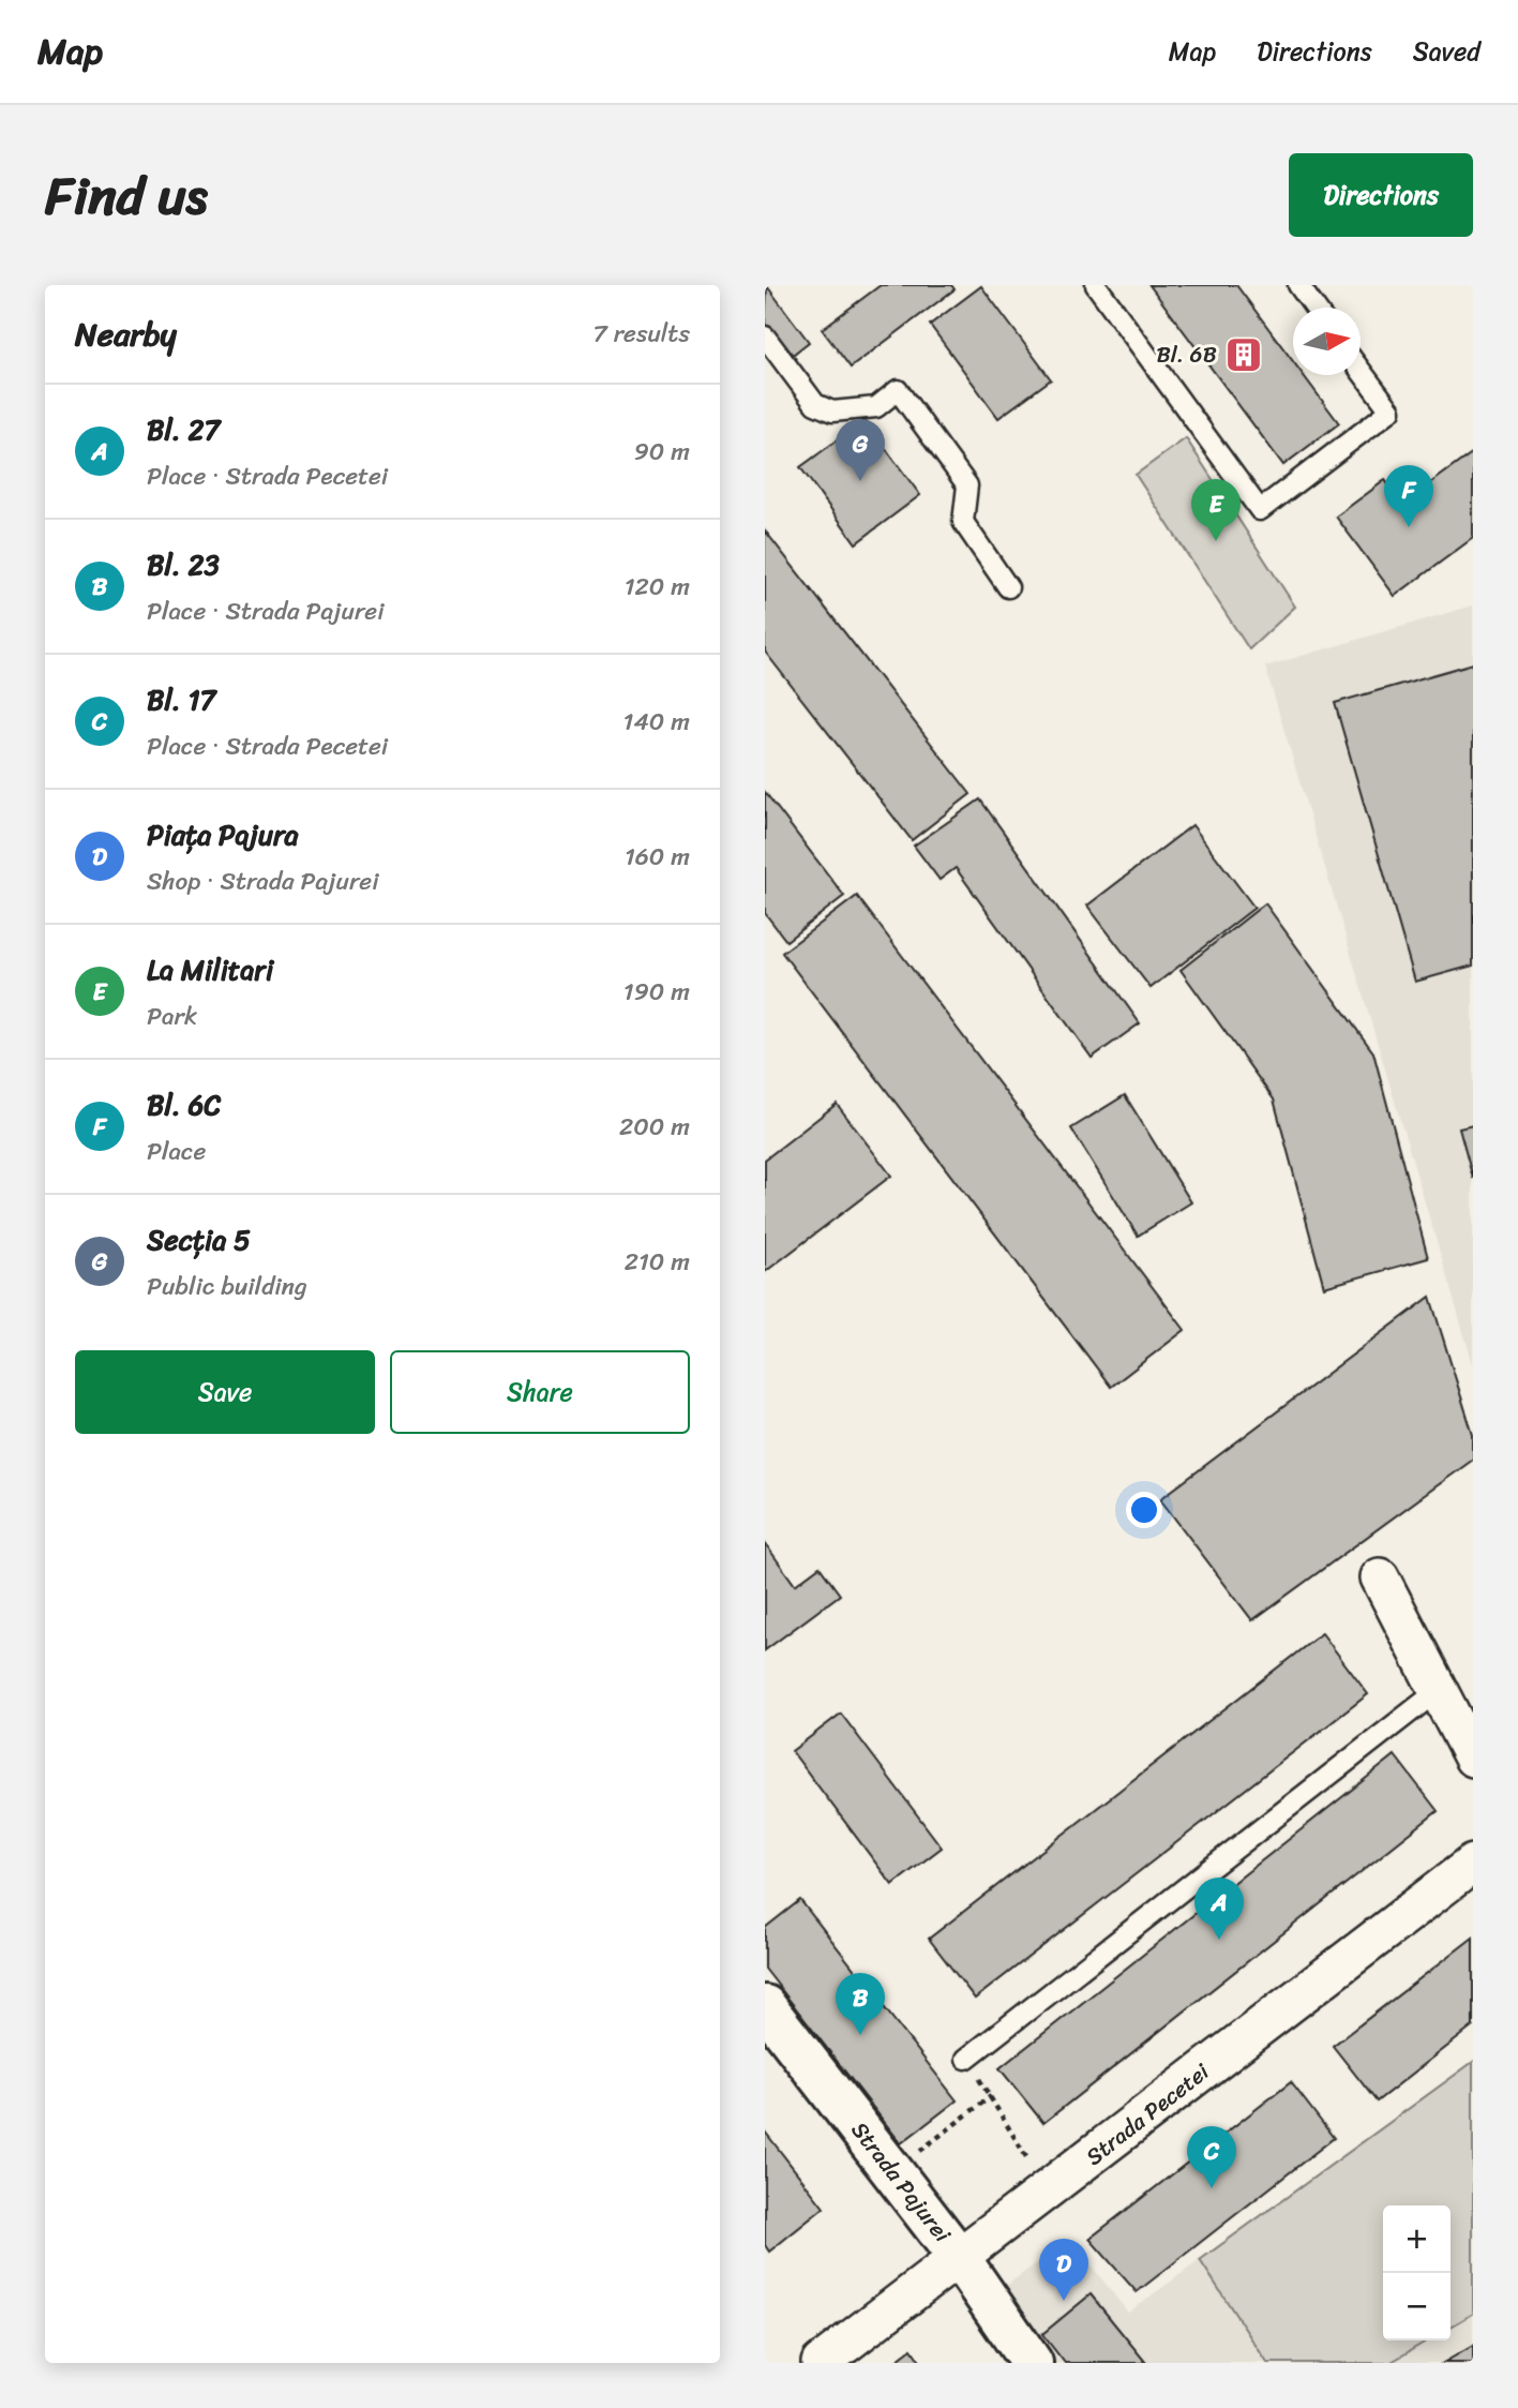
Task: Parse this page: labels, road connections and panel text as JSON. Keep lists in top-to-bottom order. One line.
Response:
{"streets":{"street":["Strada Pecetei","Strada Pajurei"]},"crossings":[["Strada Pecetei","Strada Pajurei"]],"places":{"building":["Bl. 6B"]},"north":"right","page":{"header":"Map","nav":["Map","Directions","Saved"],"title":"Find us","buttons":["Directions",["Save","Share"]],"heading":["Nearby","7 results"],"list":[{"mark":"A","name":"Bl. 27","note":"Place · Strada Pecetei","value":"90 m"},{"mark":"B","name":"Bl. 23","note":"Place · Strada Pajurei","value":"120 m"},{"mark":"C","name":"Bl. 17","note":"Place · Strada Pecetei","value":"140 m"},{"mark":"D","name":"Piața Pajura","note":"Shop · Strada Pajurei","value":"160 m"},{"mark":"E","name":"La Militari","note":"Park","value":"190 m"},{"mark":"F","name":"Bl. 6C","note":"Place","value":"200 m"},{"mark":"G","name":"Secția 5","note":"Public building","value":"210 m"}],"pins":["G","F","E","A","B","C","D"],"map_buttons":["+","−"]}}
